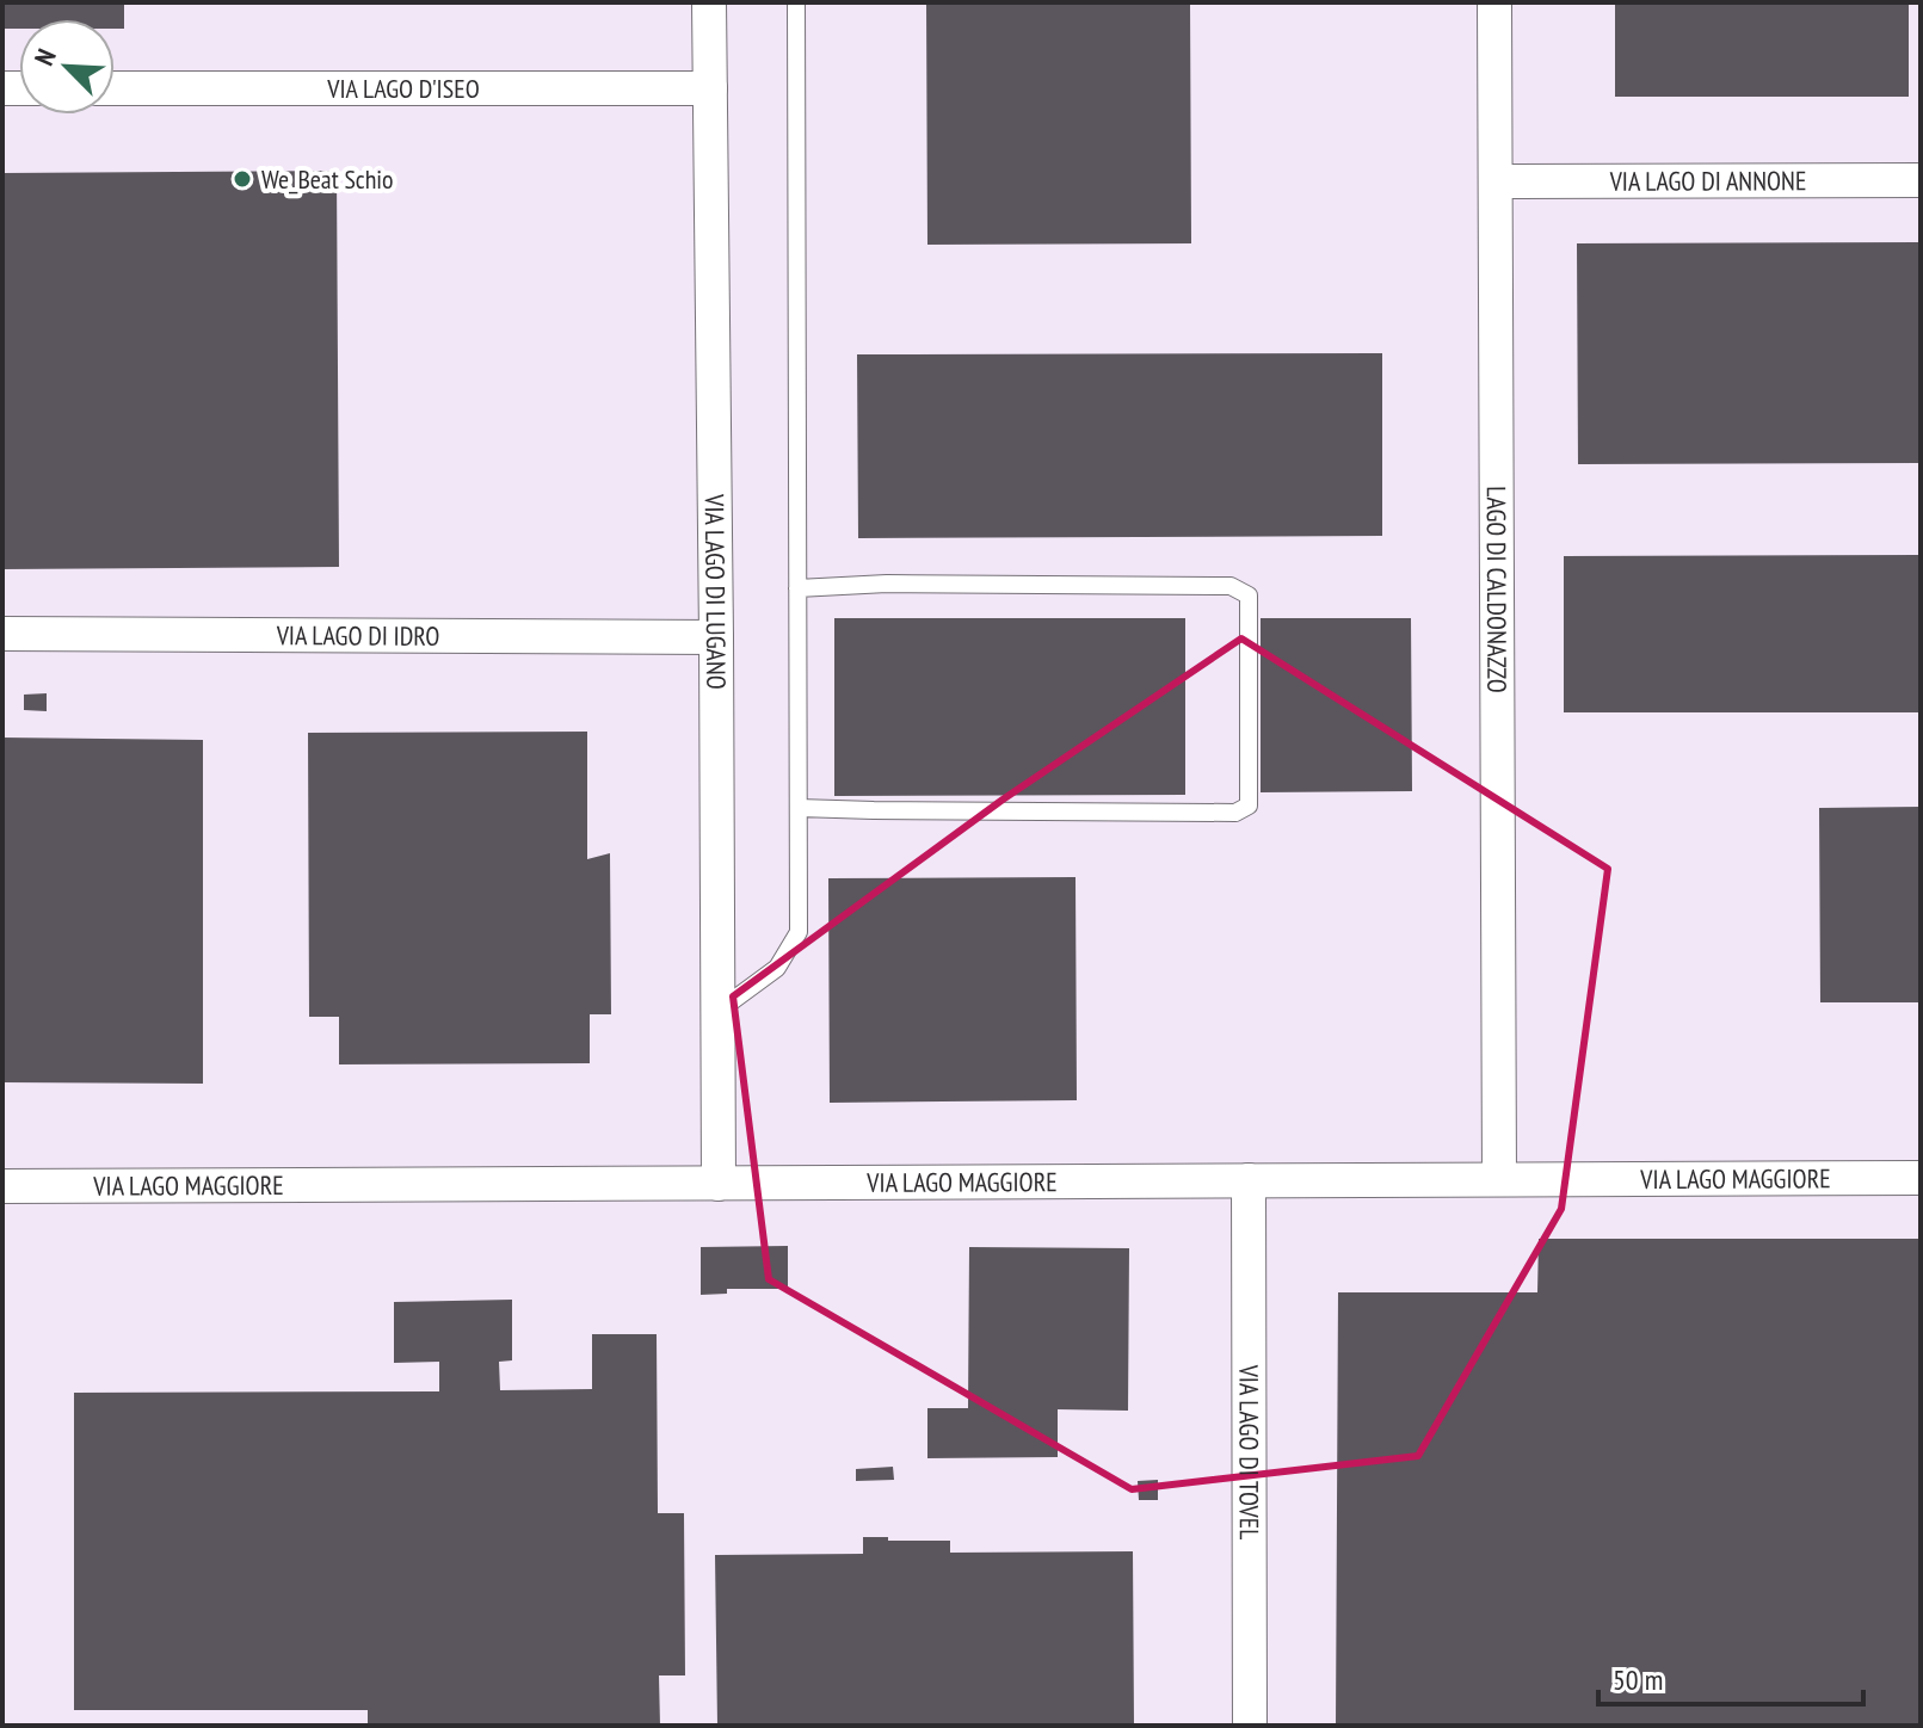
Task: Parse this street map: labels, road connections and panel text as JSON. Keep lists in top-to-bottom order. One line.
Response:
{"streets":{"street":["VIA LAGO D'ISEO","VIA LAGO DI ANNONE","LAGO DI CALDONAZZO","VIA LAGO DI LUGANO","VIA LAGO DI IDRO","VIA LAGO MAGGIORE","VIA LAGO DI TOVEL"]},"crossings":[["VIA LAGO D'ISEO","VIA LAGO DI LUGANO"],["VIA LAGO DI ANNONE","LAGO DI CALDONAZZO"],["LAGO DI CALDONAZZO","VIA LAGO MAGGIORE"],["VIA LAGO DI LUGANO","VIA LAGO DI IDRO"],["VIA LAGO DI LUGANO","VIA LAGO MAGGIORE"],["VIA LAGO MAGGIORE","VIA LAGO DI TOVEL"]],"places":["We_Beat Schio"],"scale_bar":"50 m","north":"top left"}
